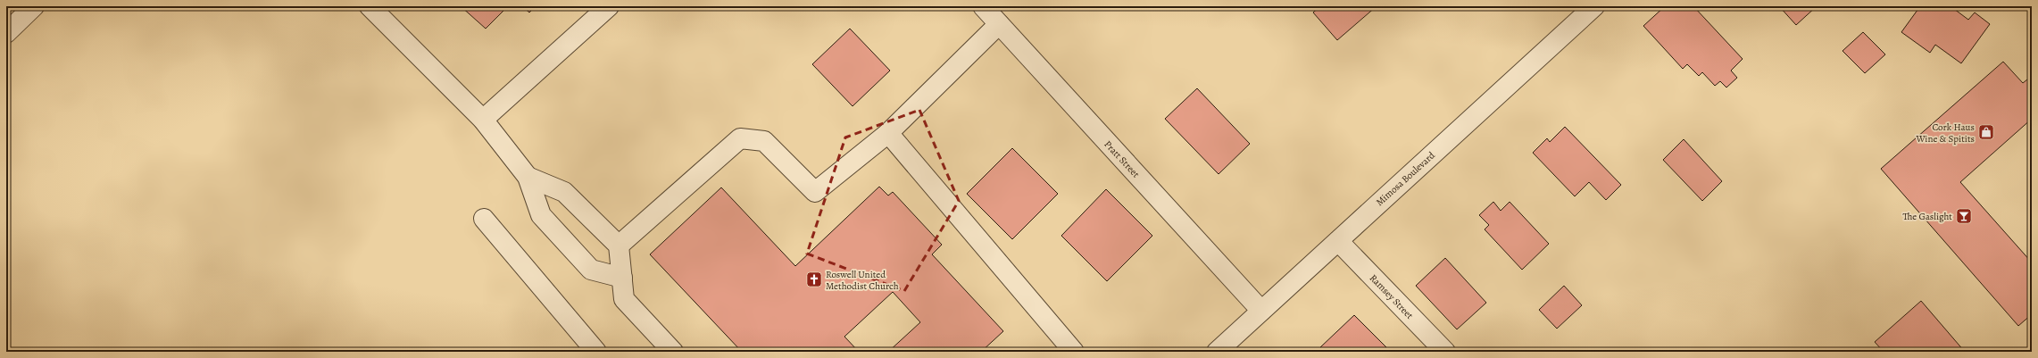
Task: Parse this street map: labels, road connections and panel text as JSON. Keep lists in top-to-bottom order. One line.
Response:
{"streets":{"street":["Pratt Street","Mimosa Boulevard","Ramsey Street"]},"crossings":[["Pratt Street","Mimosa Boulevard"],["Mimosa Boulevard","Ramsey Street"]],"places":{"shop":["Cork Haus Wine & Spitits"],"bar":["The Gaslight"],"church":["Roswell United Methodist Church"]}}
